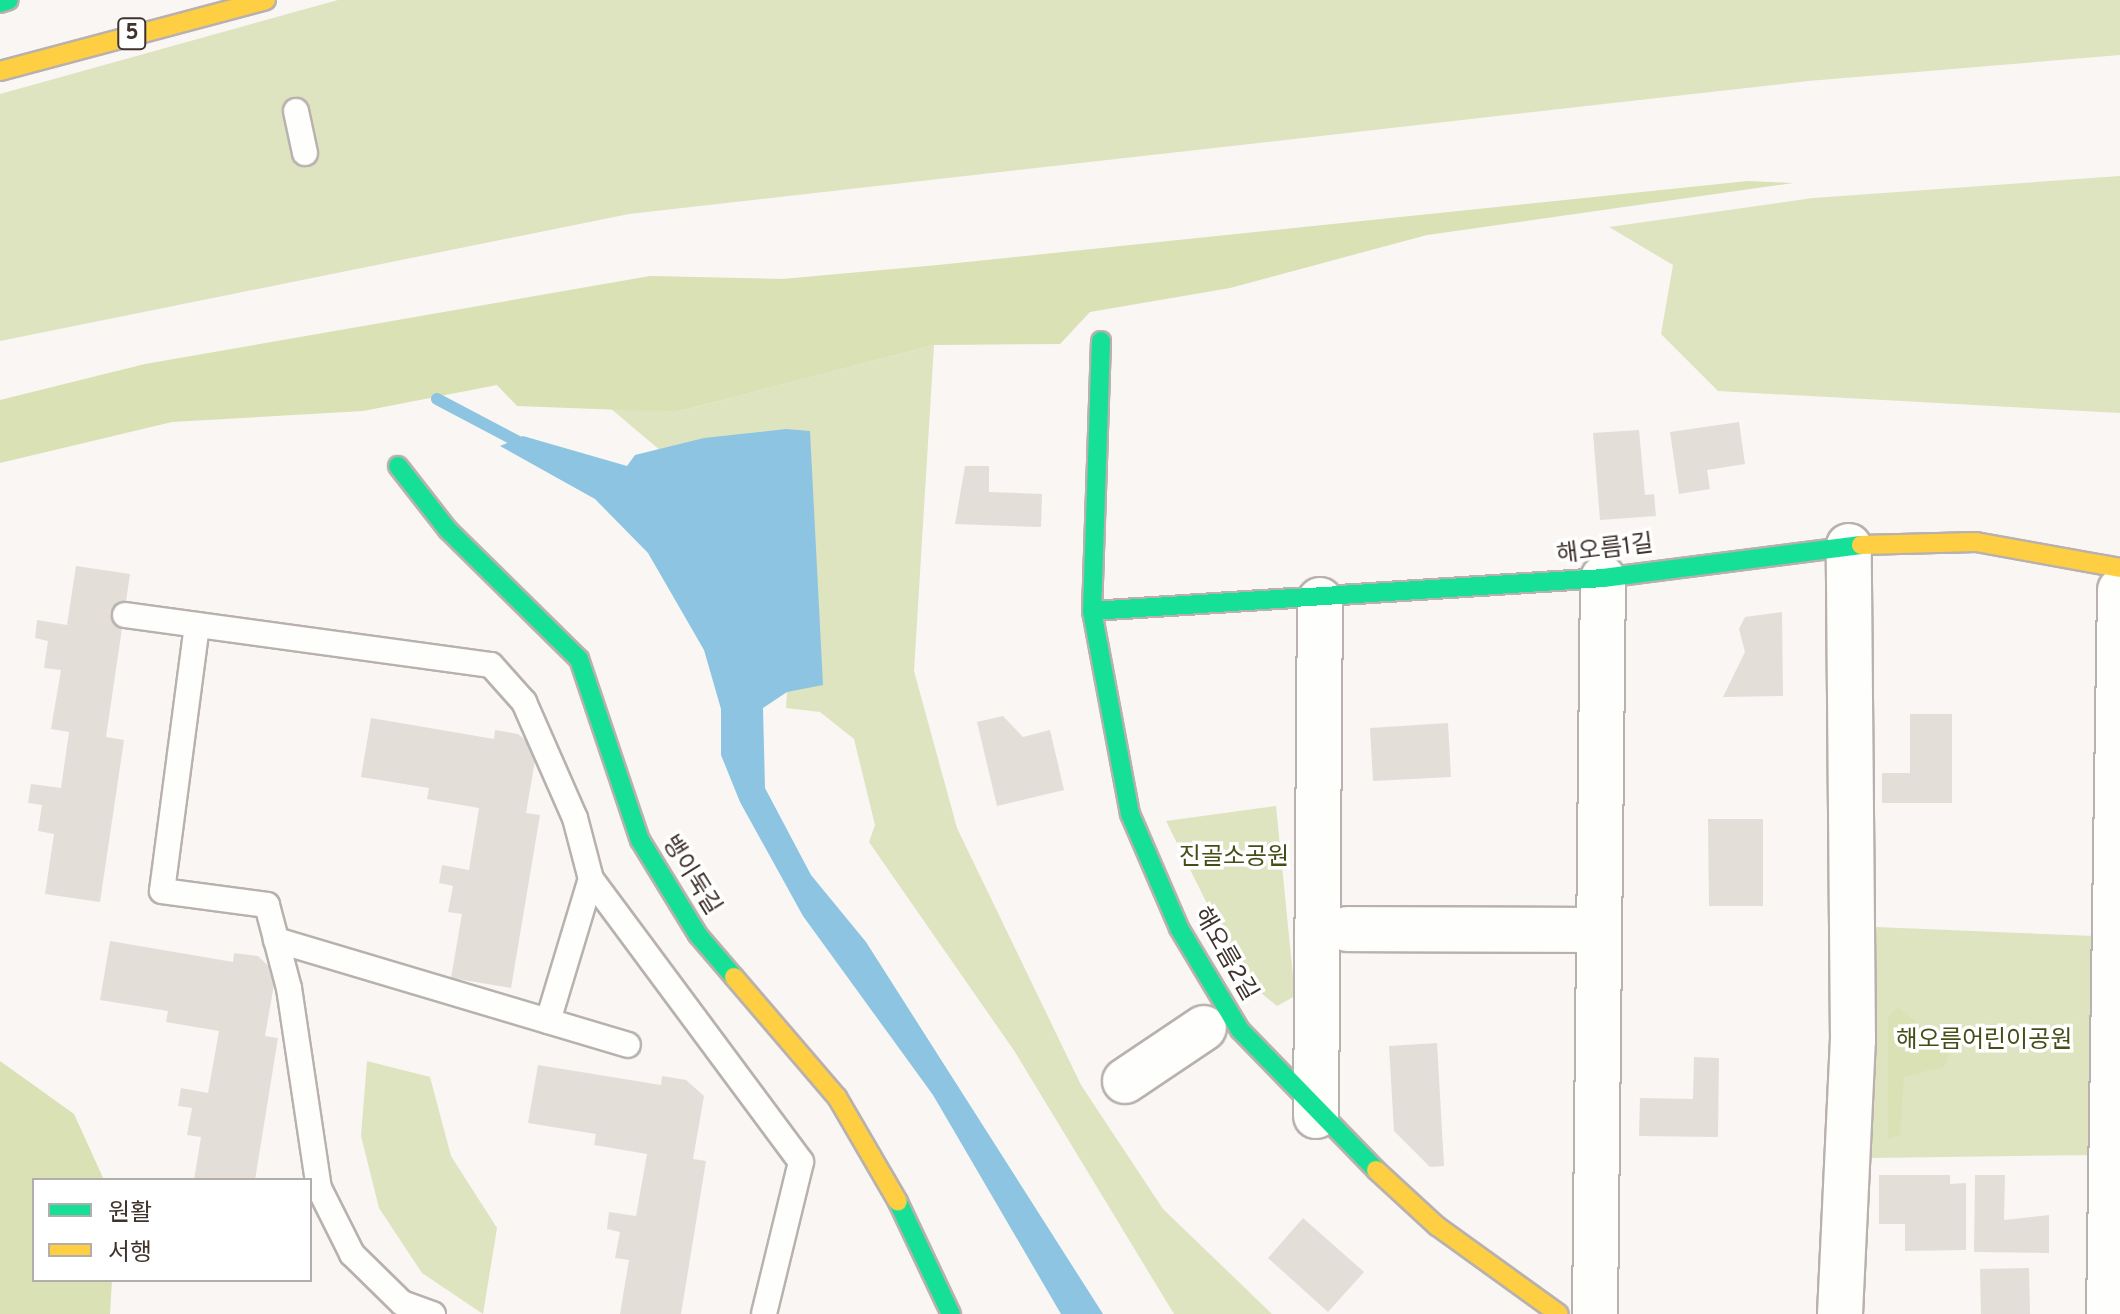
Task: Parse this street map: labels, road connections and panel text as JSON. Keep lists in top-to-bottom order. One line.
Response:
{"streets":{"main road":["5","해오름1길","뱅이둑길","해오름2길"]},"crossings":[["해오름1길","해오름2길"]],"parks":["진골소공원","해오름어린이공원"],"legend":["원활","서행"]}
